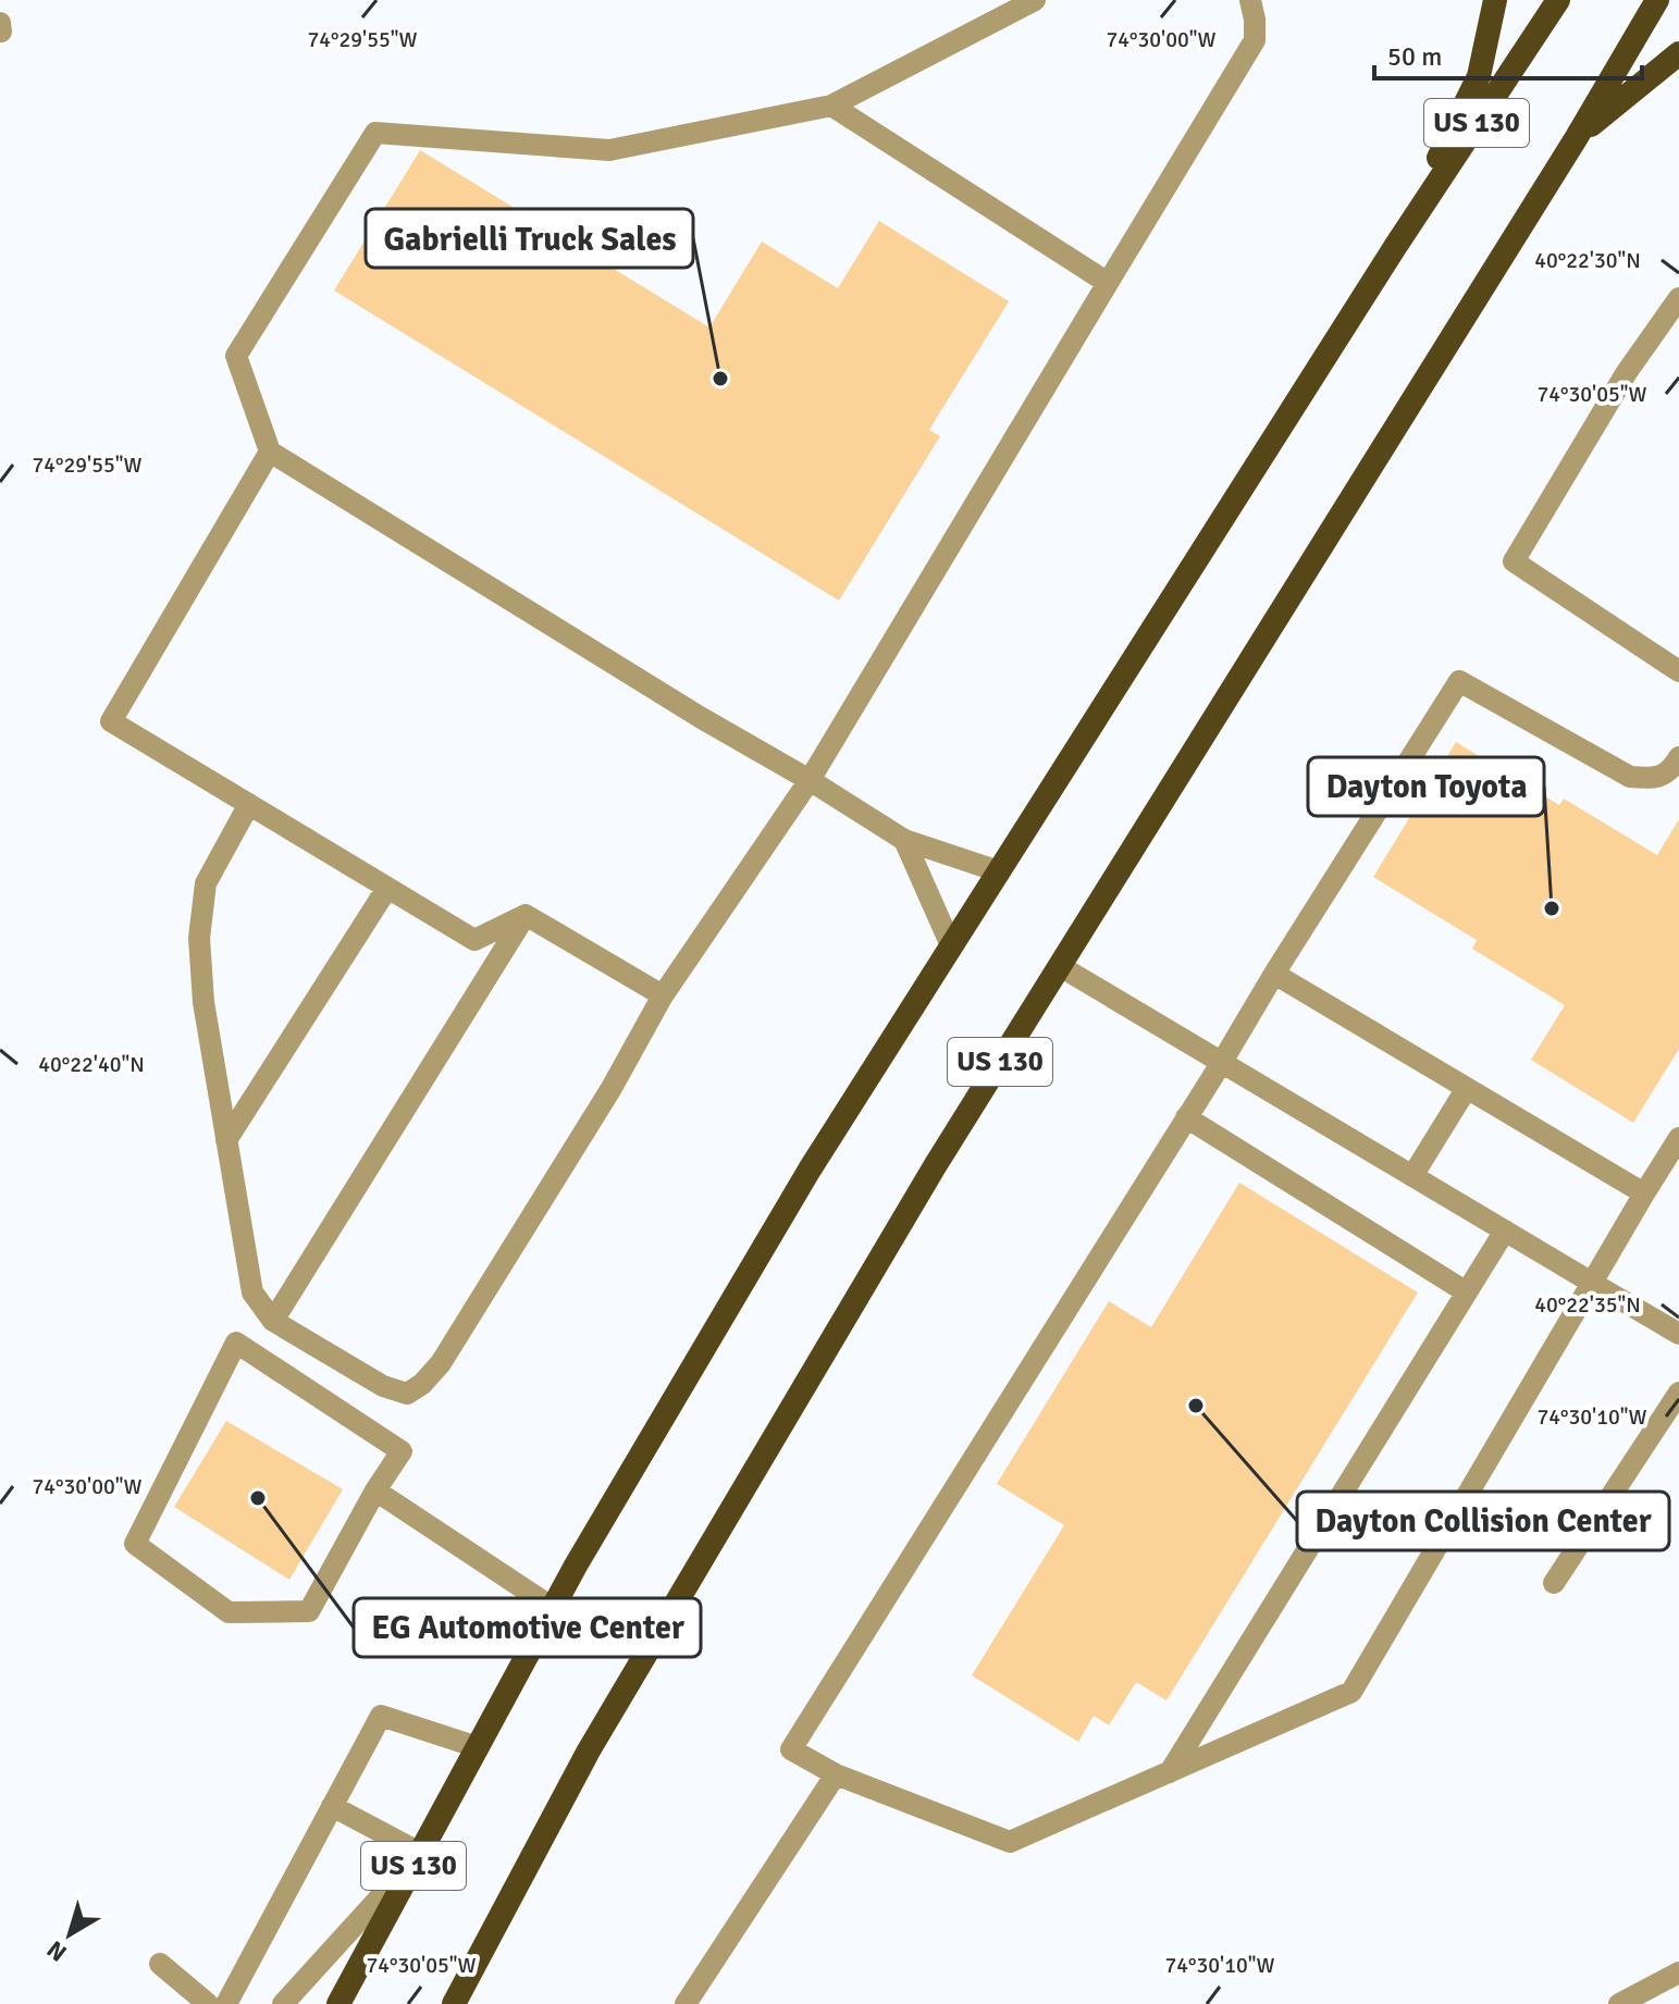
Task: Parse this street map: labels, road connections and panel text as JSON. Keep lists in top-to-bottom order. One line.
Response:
{"streets":{"highway":["US 130"]},"places":["Gabrielli Truck Sales","Dayton Toyota","Dayton Collision Center","EG Automotive Center"],"scale_bar":"50 m","north":"bottom left","coordinates":["74°29'55\"W","74°30'00\"W","40°22'30\"N","74°30'05\"W","40°22'40\"N","40°22'35\"N","74°30'10\"W"]}
